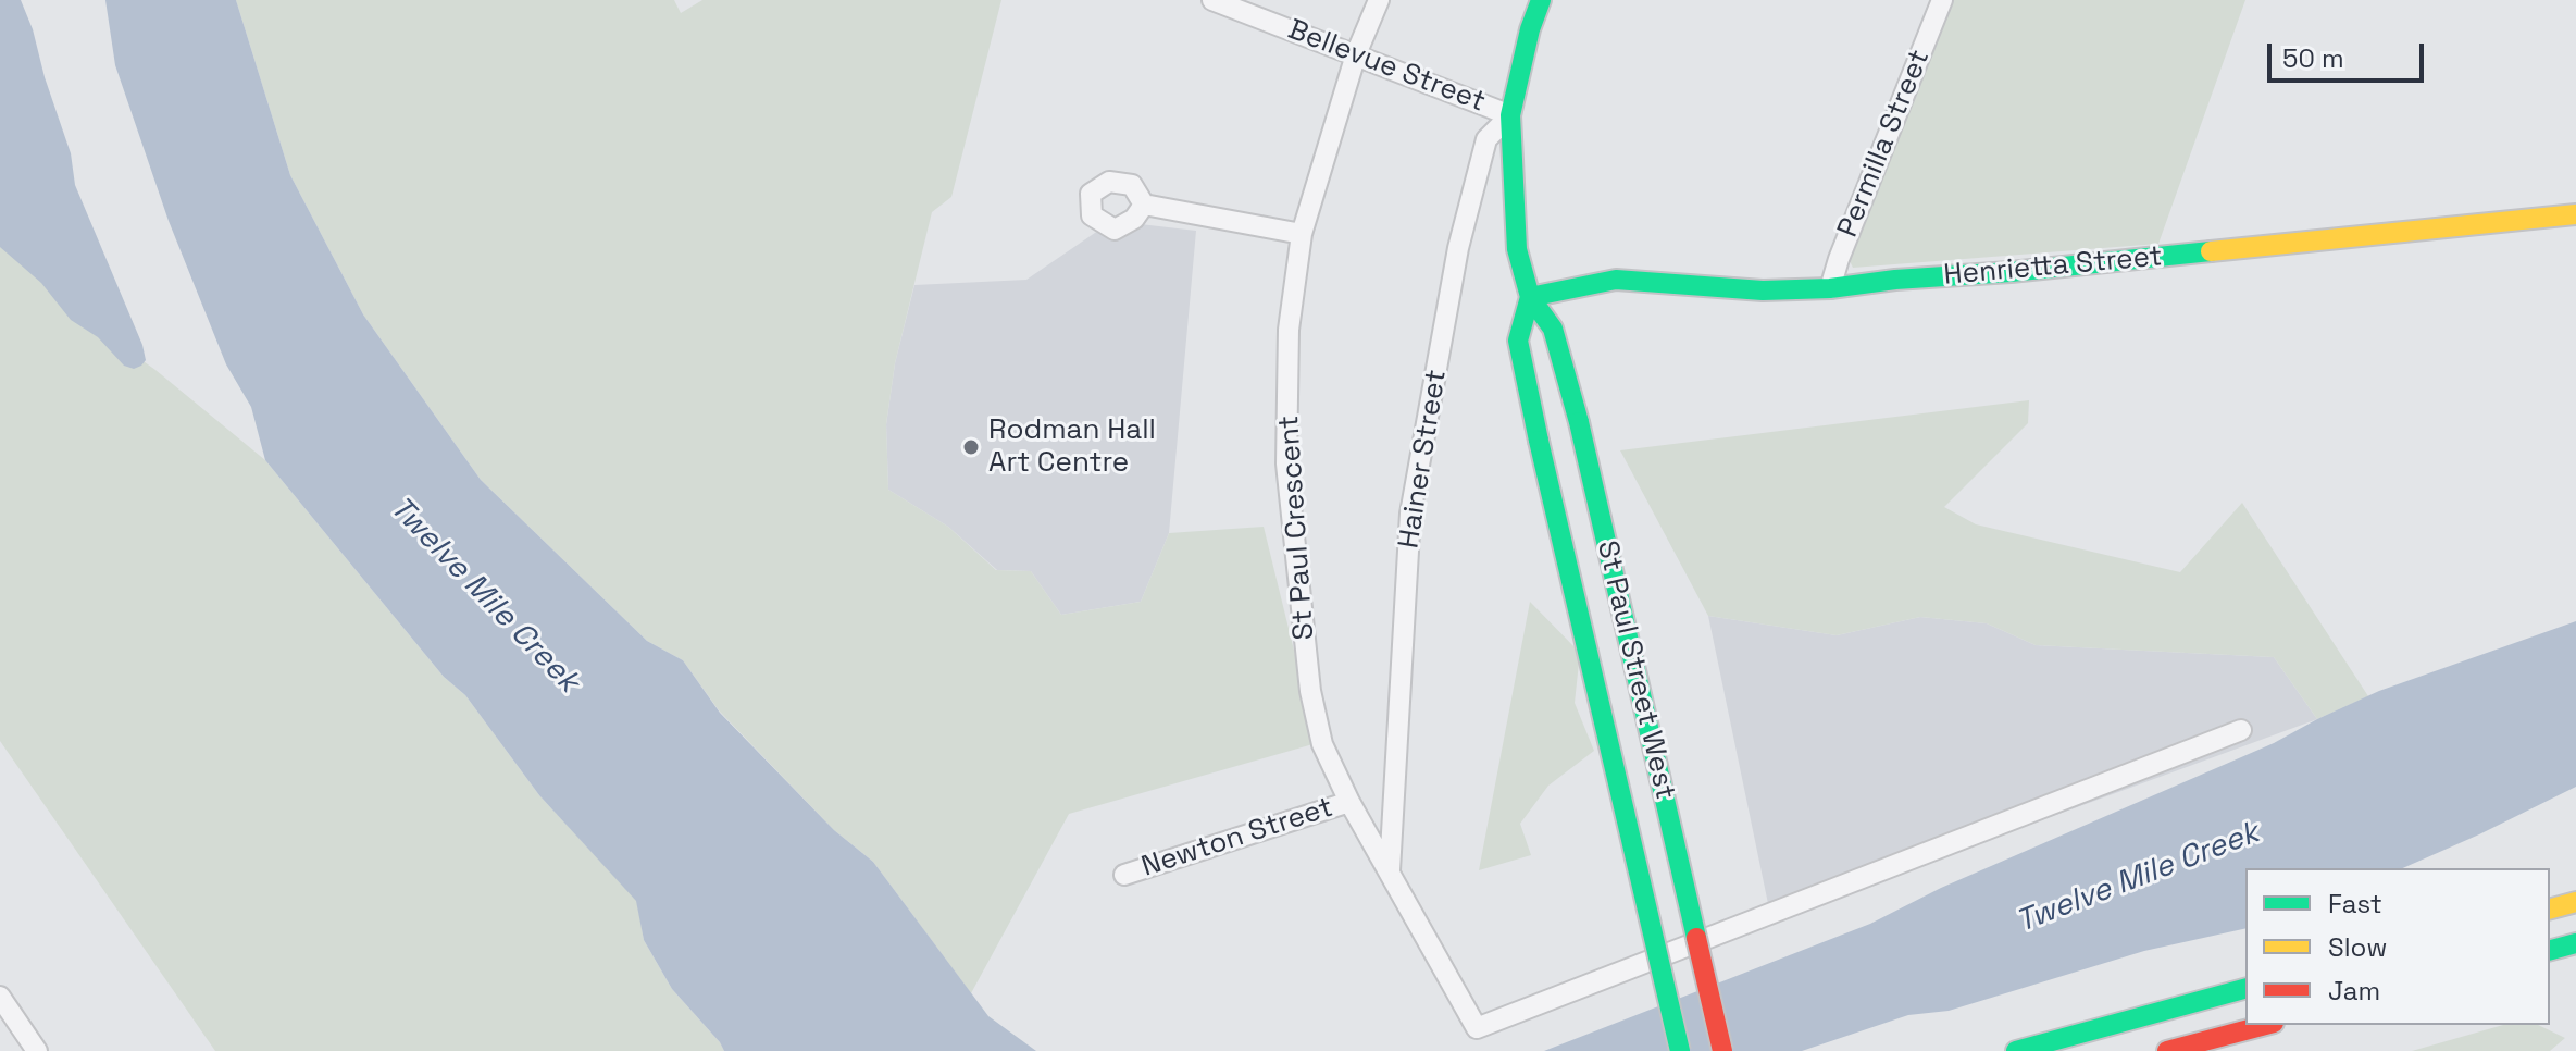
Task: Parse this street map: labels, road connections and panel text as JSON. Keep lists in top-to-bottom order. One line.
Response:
{"streets":{"main road":["Henrietta Street","St Paul Street West"],"street":["Bellevue Street","Permilla Street","Hainer Street","St Paul Crescent","Newton Street"]},"crossings":[["Bellevue Street","Hainer Street"],["Bellevue Street","St Paul Crescent"],["Bellevue Street","St Paul Street West"],["Permilla Street","Henrietta Street"],["Henrietta Street","St Paul Street West"],["Hainer Street","St Paul Crescent"],["Hainer Street","St Paul Street West"],["St Paul Crescent","Newton Street"]],"water":["Twelve Mile Creek"],"places":["Rodman Hall Art Centre"],"legend":["Fast","Slow","Jam"],"scale_bar":"50 m"}
